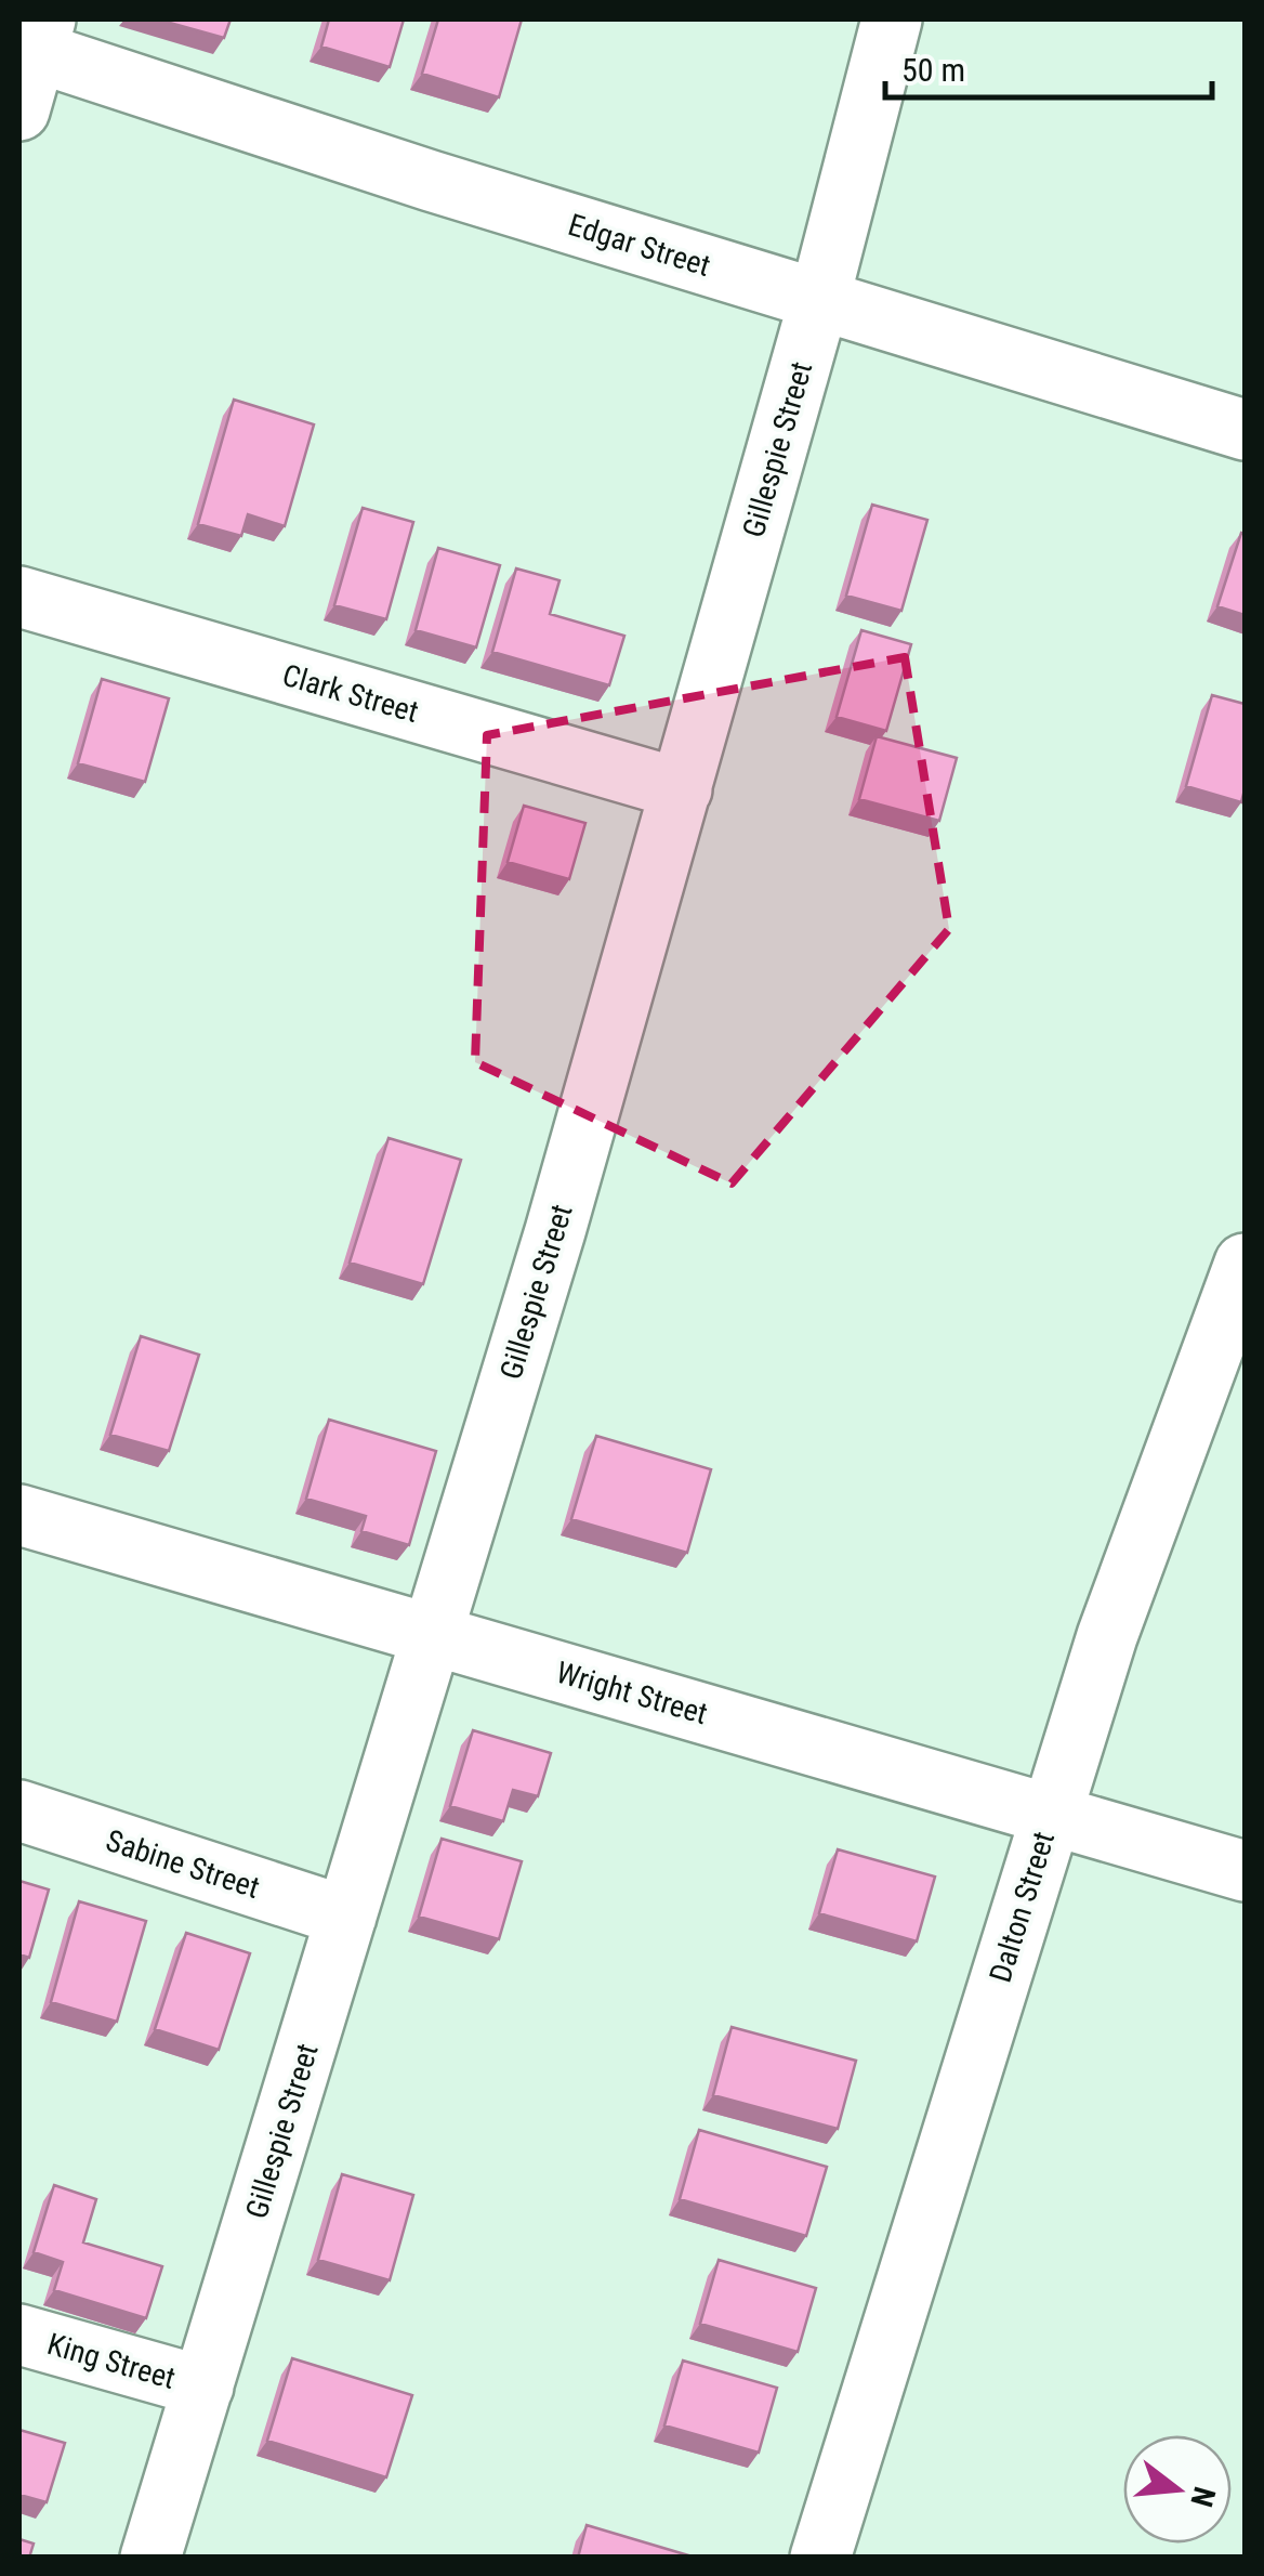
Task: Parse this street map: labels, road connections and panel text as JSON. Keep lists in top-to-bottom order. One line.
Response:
{"streets":{"street":["Edgar Street","Gillespie Street","Clark Street","Wright Street","Sabine Street","Dalton Street","King Street"]},"crossings":[["Edgar Street","Gillespie Street"],["Gillespie Street","Clark Street"],["Gillespie Street","Wright Street"],["Gillespie Street","Sabine Street"],["Gillespie Street","King Street"],["Wright Street","Dalton Street"]],"scale_bar":"50 m","north":"right"}
